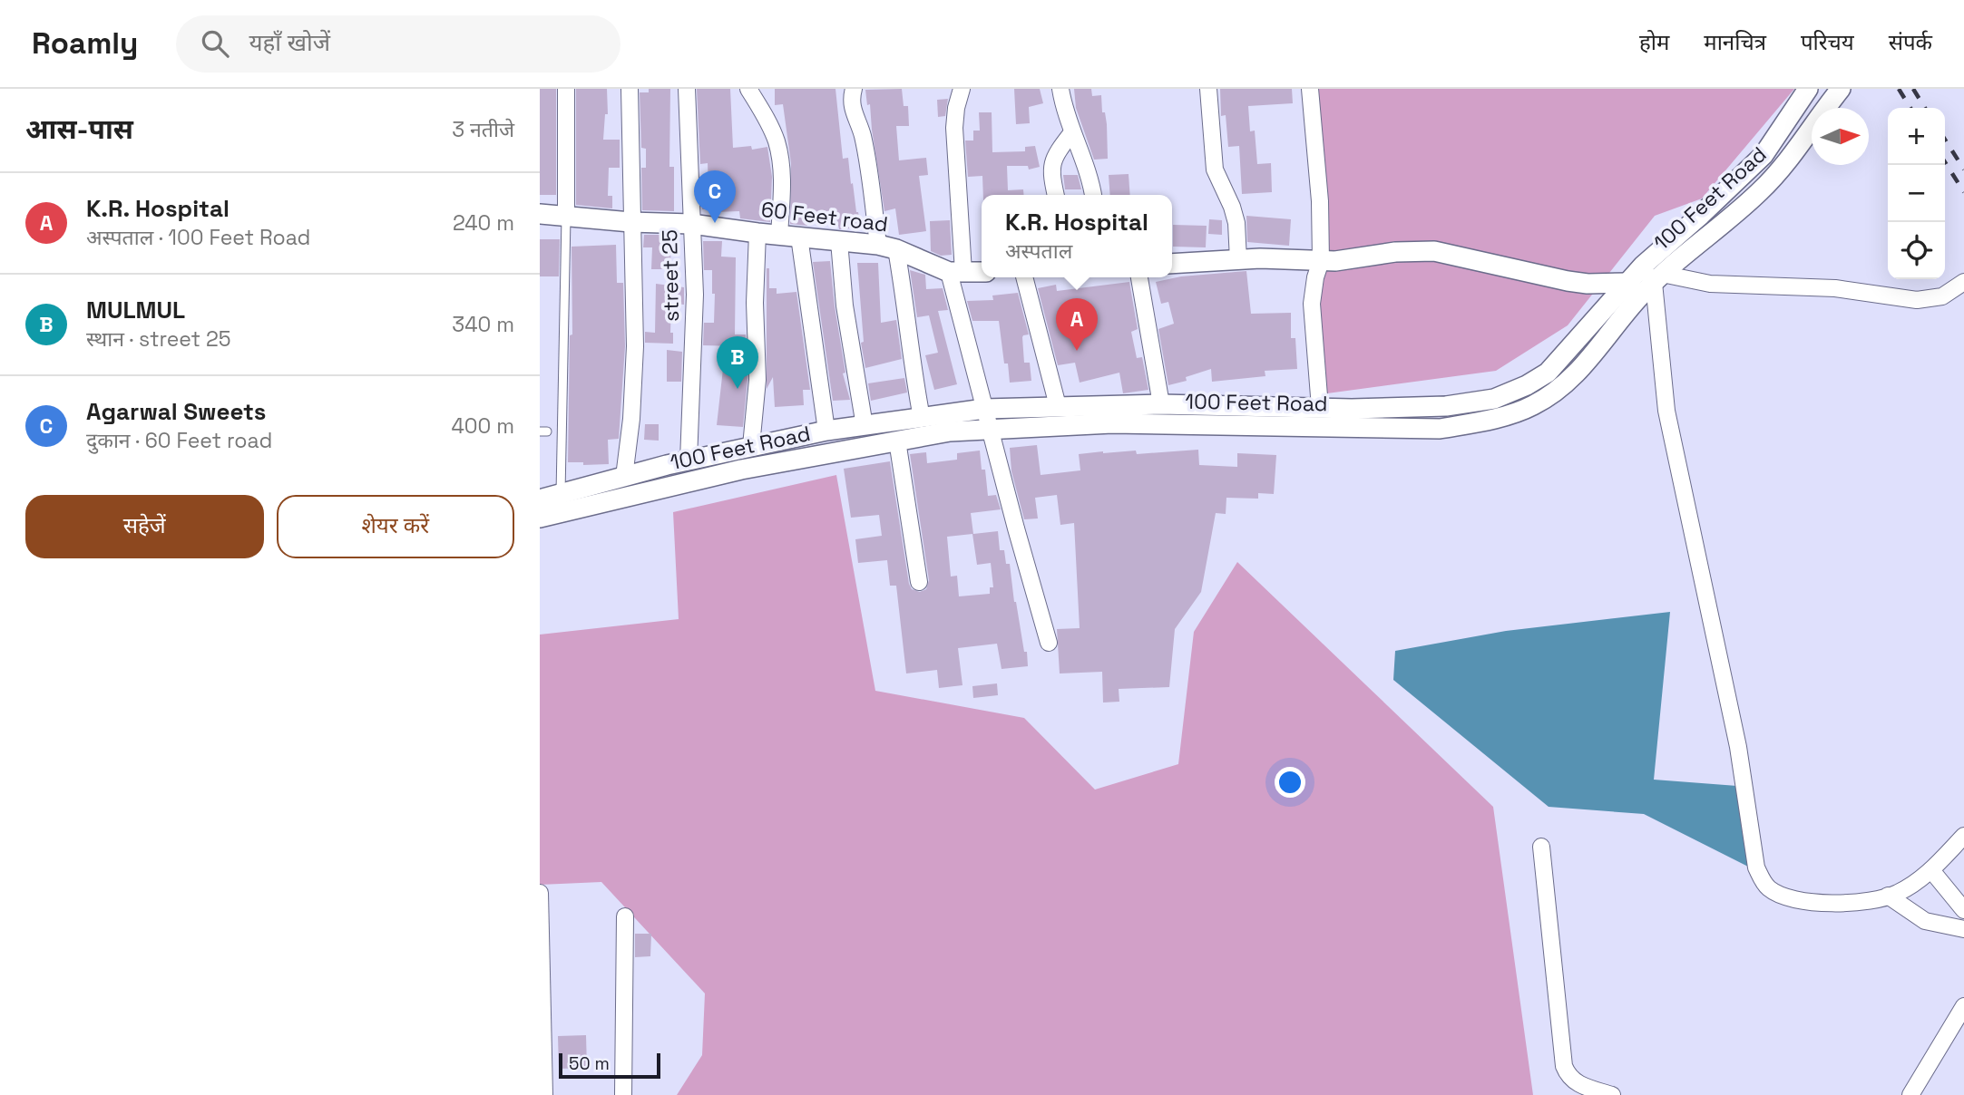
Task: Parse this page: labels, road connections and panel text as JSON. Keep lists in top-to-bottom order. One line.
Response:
{"streets":{"street":["100 Feet Road","60 Feet road","street 25"]},"crossings":[["100 Feet Road","street 25"],["60 Feet road","street 25"]],"scale_bar":"50 m","north":"right","page":{"header":"Roamly","search":"यहाँ खोजें","nav":["होम","मानचित्र","परिचय","संपर्क"],"heading":["आस-पास","3 नतीजे"],"map_buttons":["+","−"],"pins":["C","A","B"],"list":[{"mark":"A","name":"K.R. Hospital","note":"अस्पताल · 100 Feet Road","value":"240 m"},{"mark":"B","name":"MULMUL","note":"स्थान · street 25","value":"340 m"},{"mark":"C","name":"Agarwal Sweets","note":"दुकान · 60 Feet road","value":"400 m"}],"popup":["K.R. Hospital","अस्पताल"],"buttons":["सहेजें","शेयर करें"],"scale":"50 m"}}
